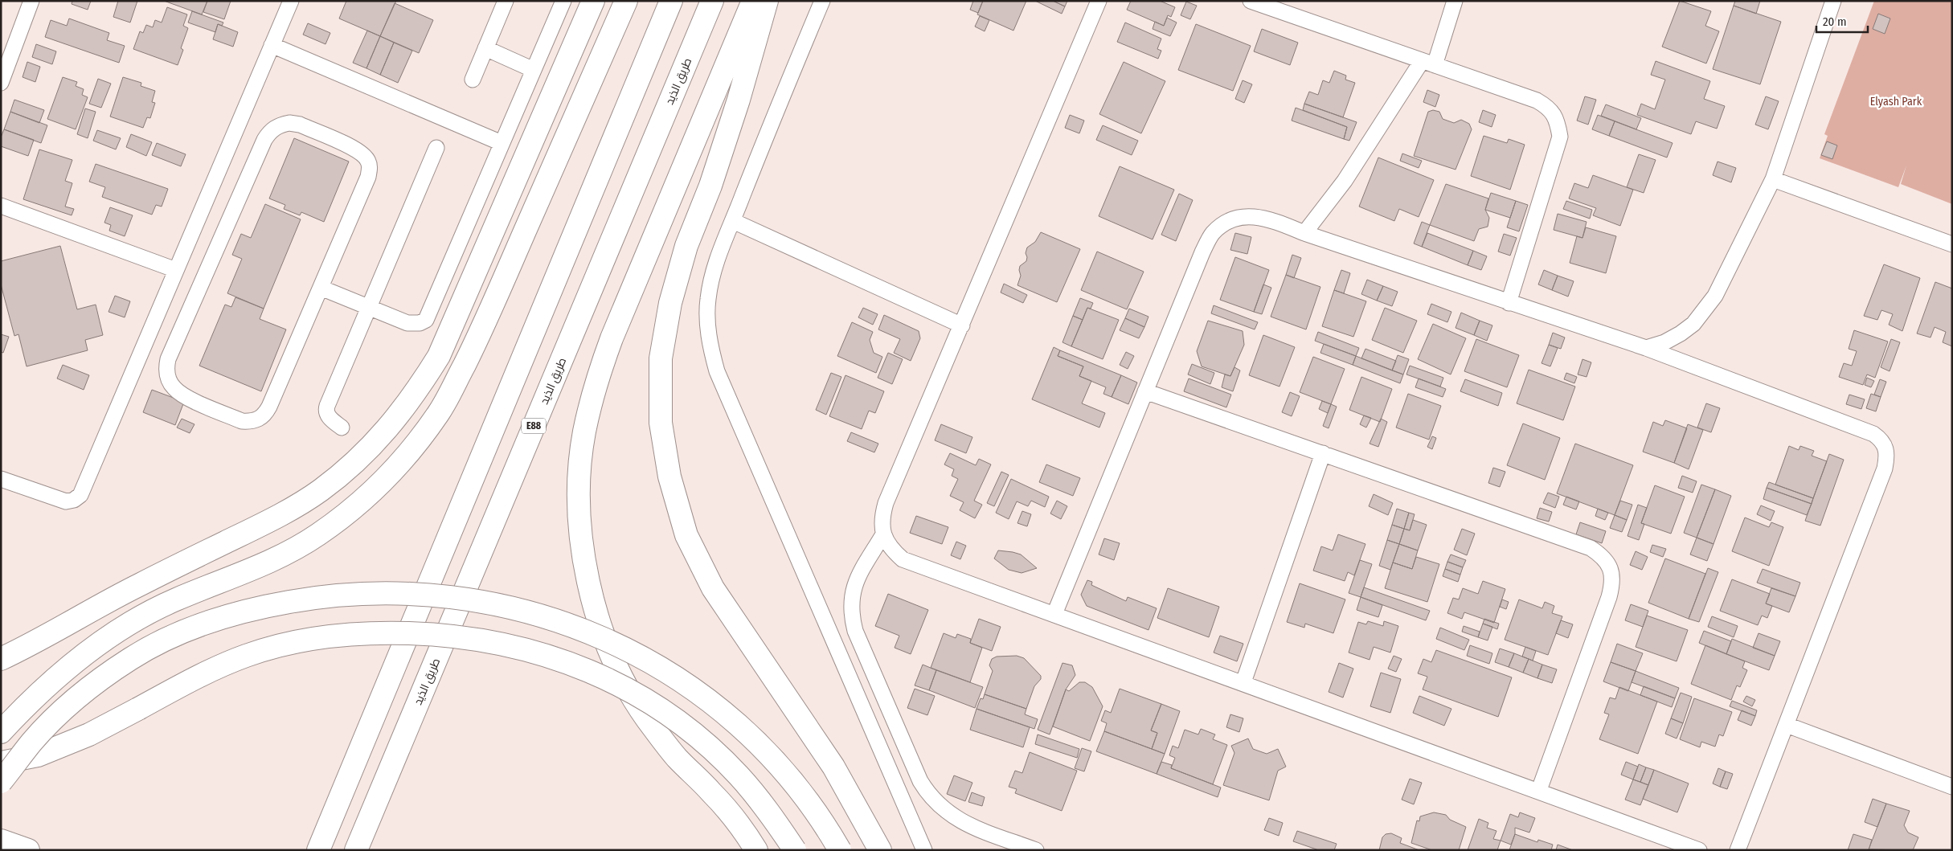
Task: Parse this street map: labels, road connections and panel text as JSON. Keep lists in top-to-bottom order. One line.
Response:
{"streets":{"highway":["طريق الذيد","E88"]},"parks":["Elyash Park"],"scale_bar":"20 m"}
